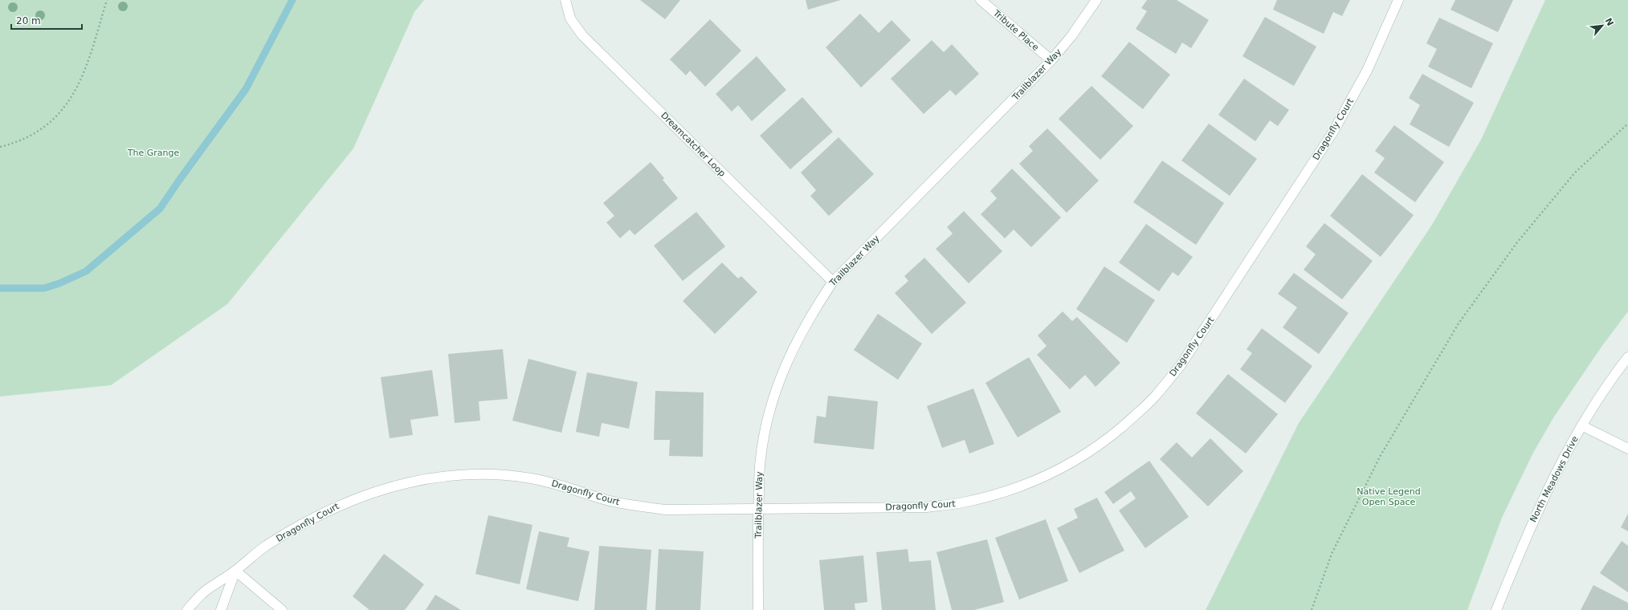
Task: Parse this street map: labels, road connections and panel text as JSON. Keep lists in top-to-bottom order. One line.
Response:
{"streets":{"street":["Tribute Place","Trailblazer Way","Dragonfly Court","Dreamcatcher Loop","North Meadows Drive"]},"crossings":[["Tribute Place","Trailblazer Way"],["Trailblazer Way","Dragonfly Court"],["Trailblazer Way","Dreamcatcher Loop"]],"parks":["The Grange","Native Legend Open Space"],"scale_bar":"20 m","north":"top right"}
